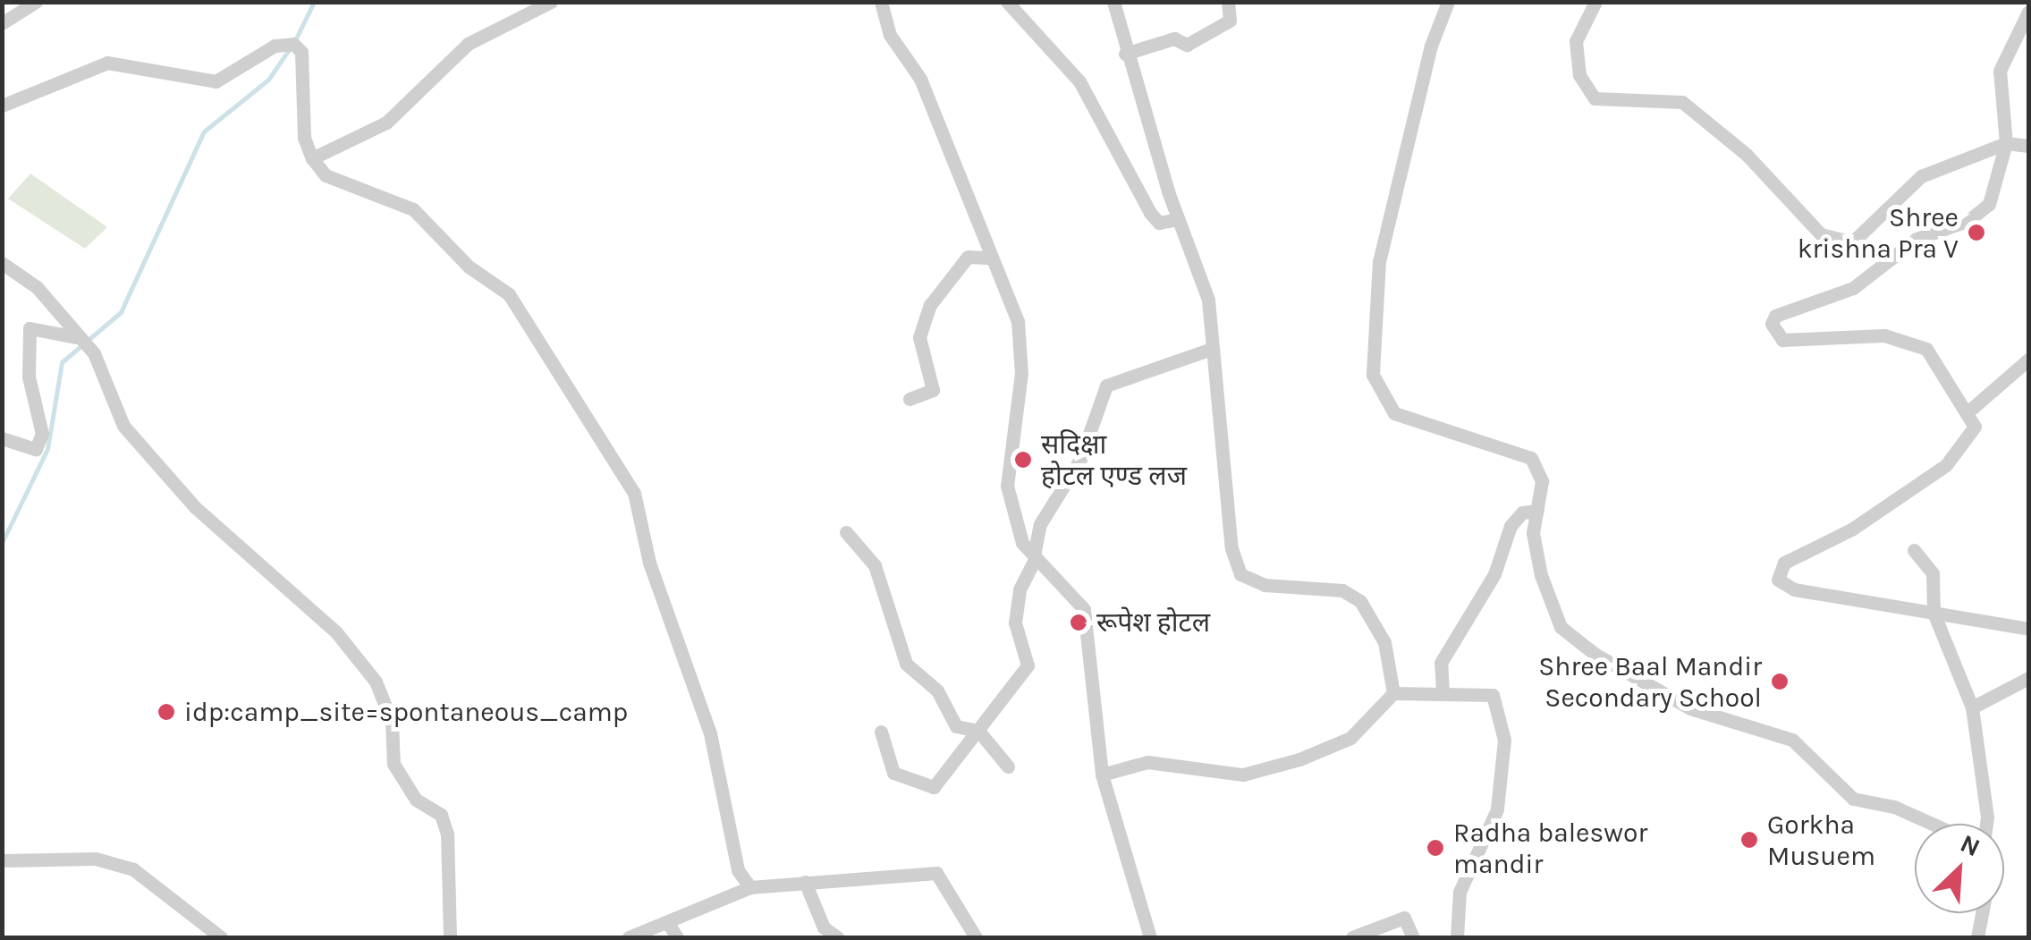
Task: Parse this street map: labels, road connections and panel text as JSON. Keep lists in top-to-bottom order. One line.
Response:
{"places":["Shree krishna Pra V","सदिक्षा होटल एण्ड लज","रूपेश होटल","Shree Baal Mandir Secondary School","idp:camp_site=spontaneous_camp","Gorkha Musuem","Radha baleswor mandir"],"north":"top right"}
